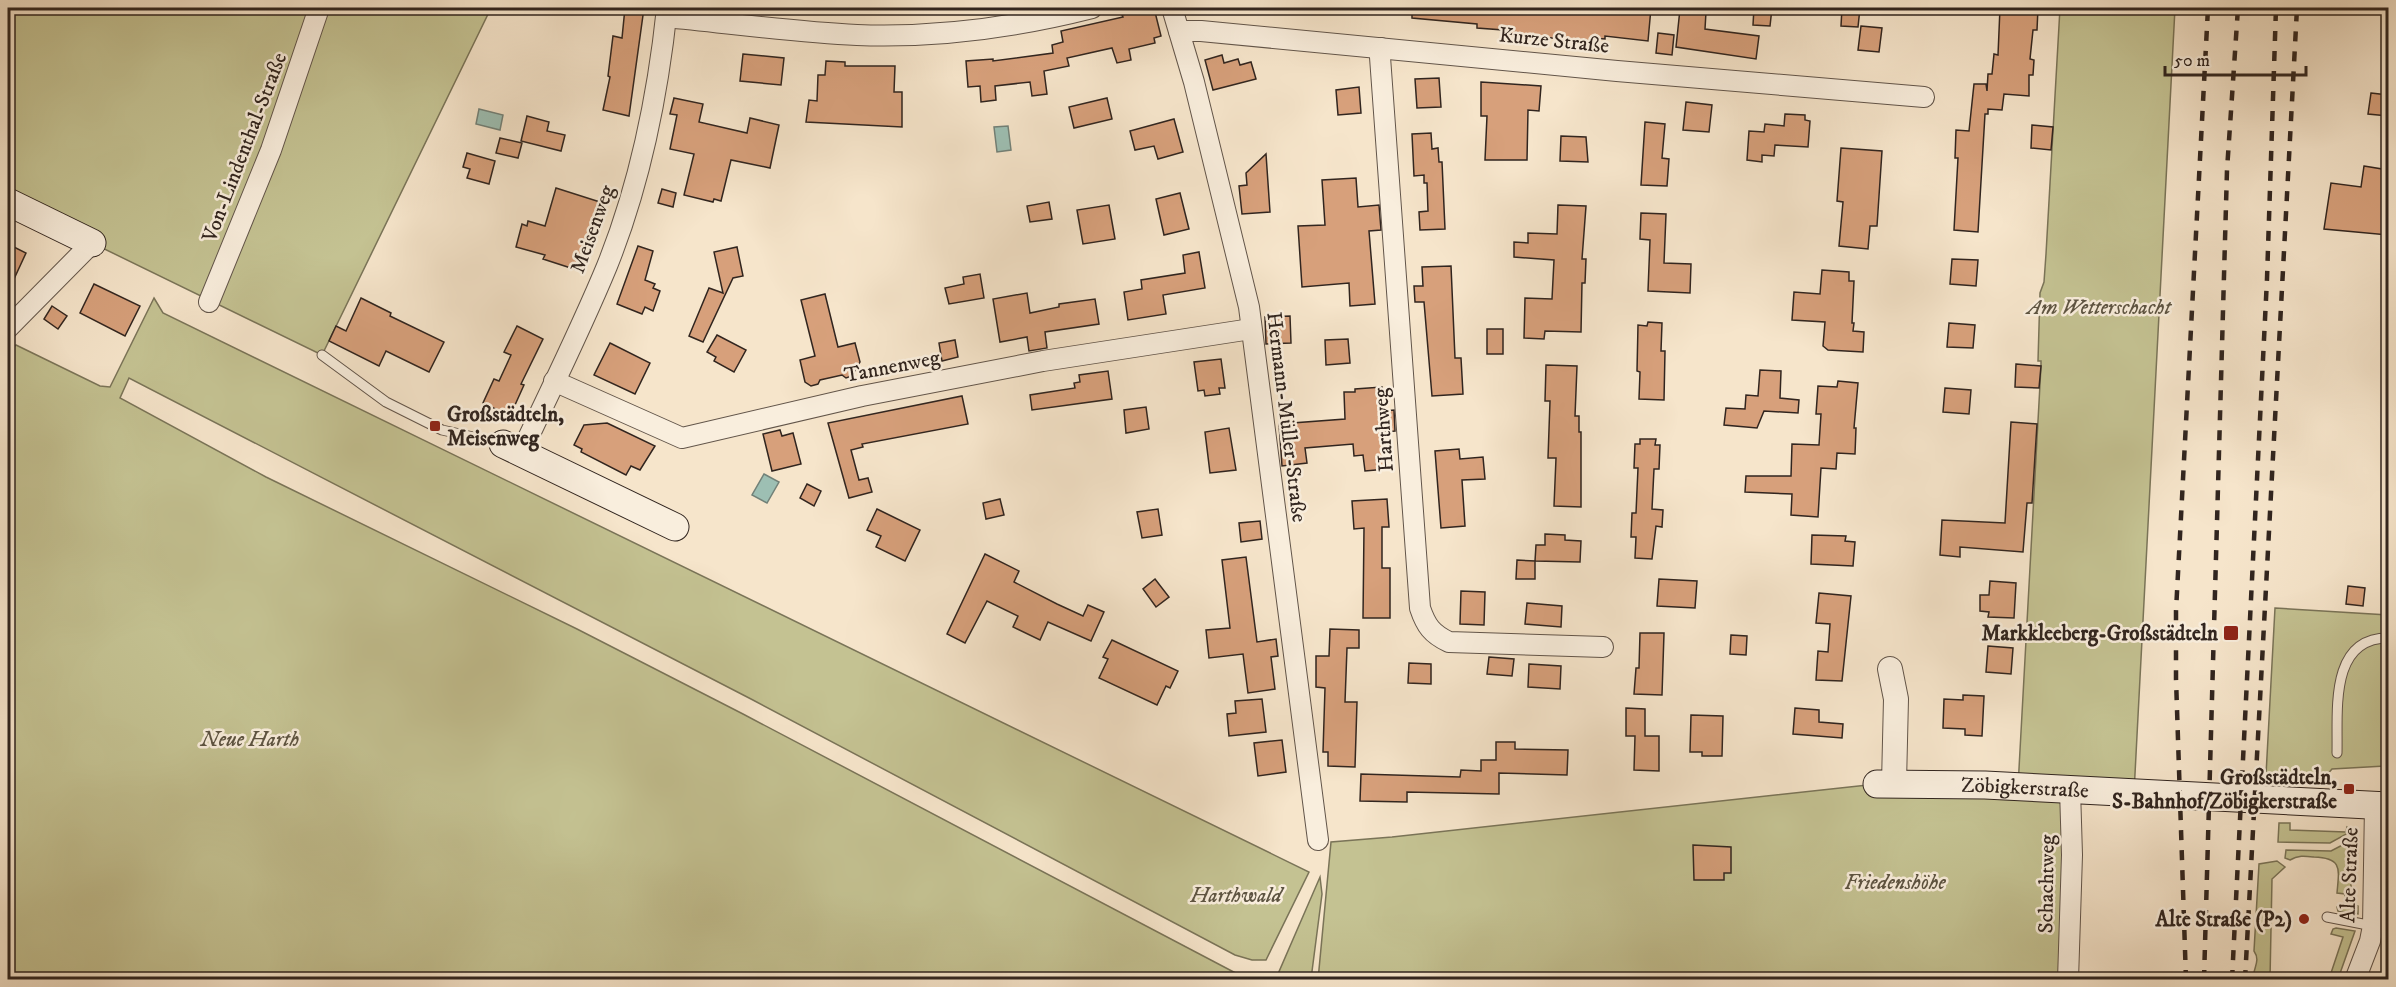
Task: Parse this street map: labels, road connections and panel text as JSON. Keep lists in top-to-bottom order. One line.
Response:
{"streets":{"main road":["Zöbigkerstraße"],"street":["Kurze Straße","Von-Lindenthal-Straße","Meisenweg","Tannenweg","Hermann-Müller-Straße","Harthweg","Alte Straße","Schachtweg"]},"crossings":[["Kurze Straße","Hermann-Müller-Straße"],["Kurze Straße","Harthweg"],["Meisenweg","Tannenweg"],["Tannenweg","Hermann-Müller-Straße"],["Zöbigkerstraße","Alte Straße"],["Zöbigkerstraße","Schachtweg"]],"parks":["Am Wetterschacht","Neue Harth","Friedenshöhe","Harthwald"],"places":{"transit":["Großstädteln, Meisenweg","Markkleeberg-Großstädteln","Großstädteln, S-Bahnhof/Zöbigkerstraße"],"other":["Alte Straße (P2)"]},"scale_bar":"50 m"}
